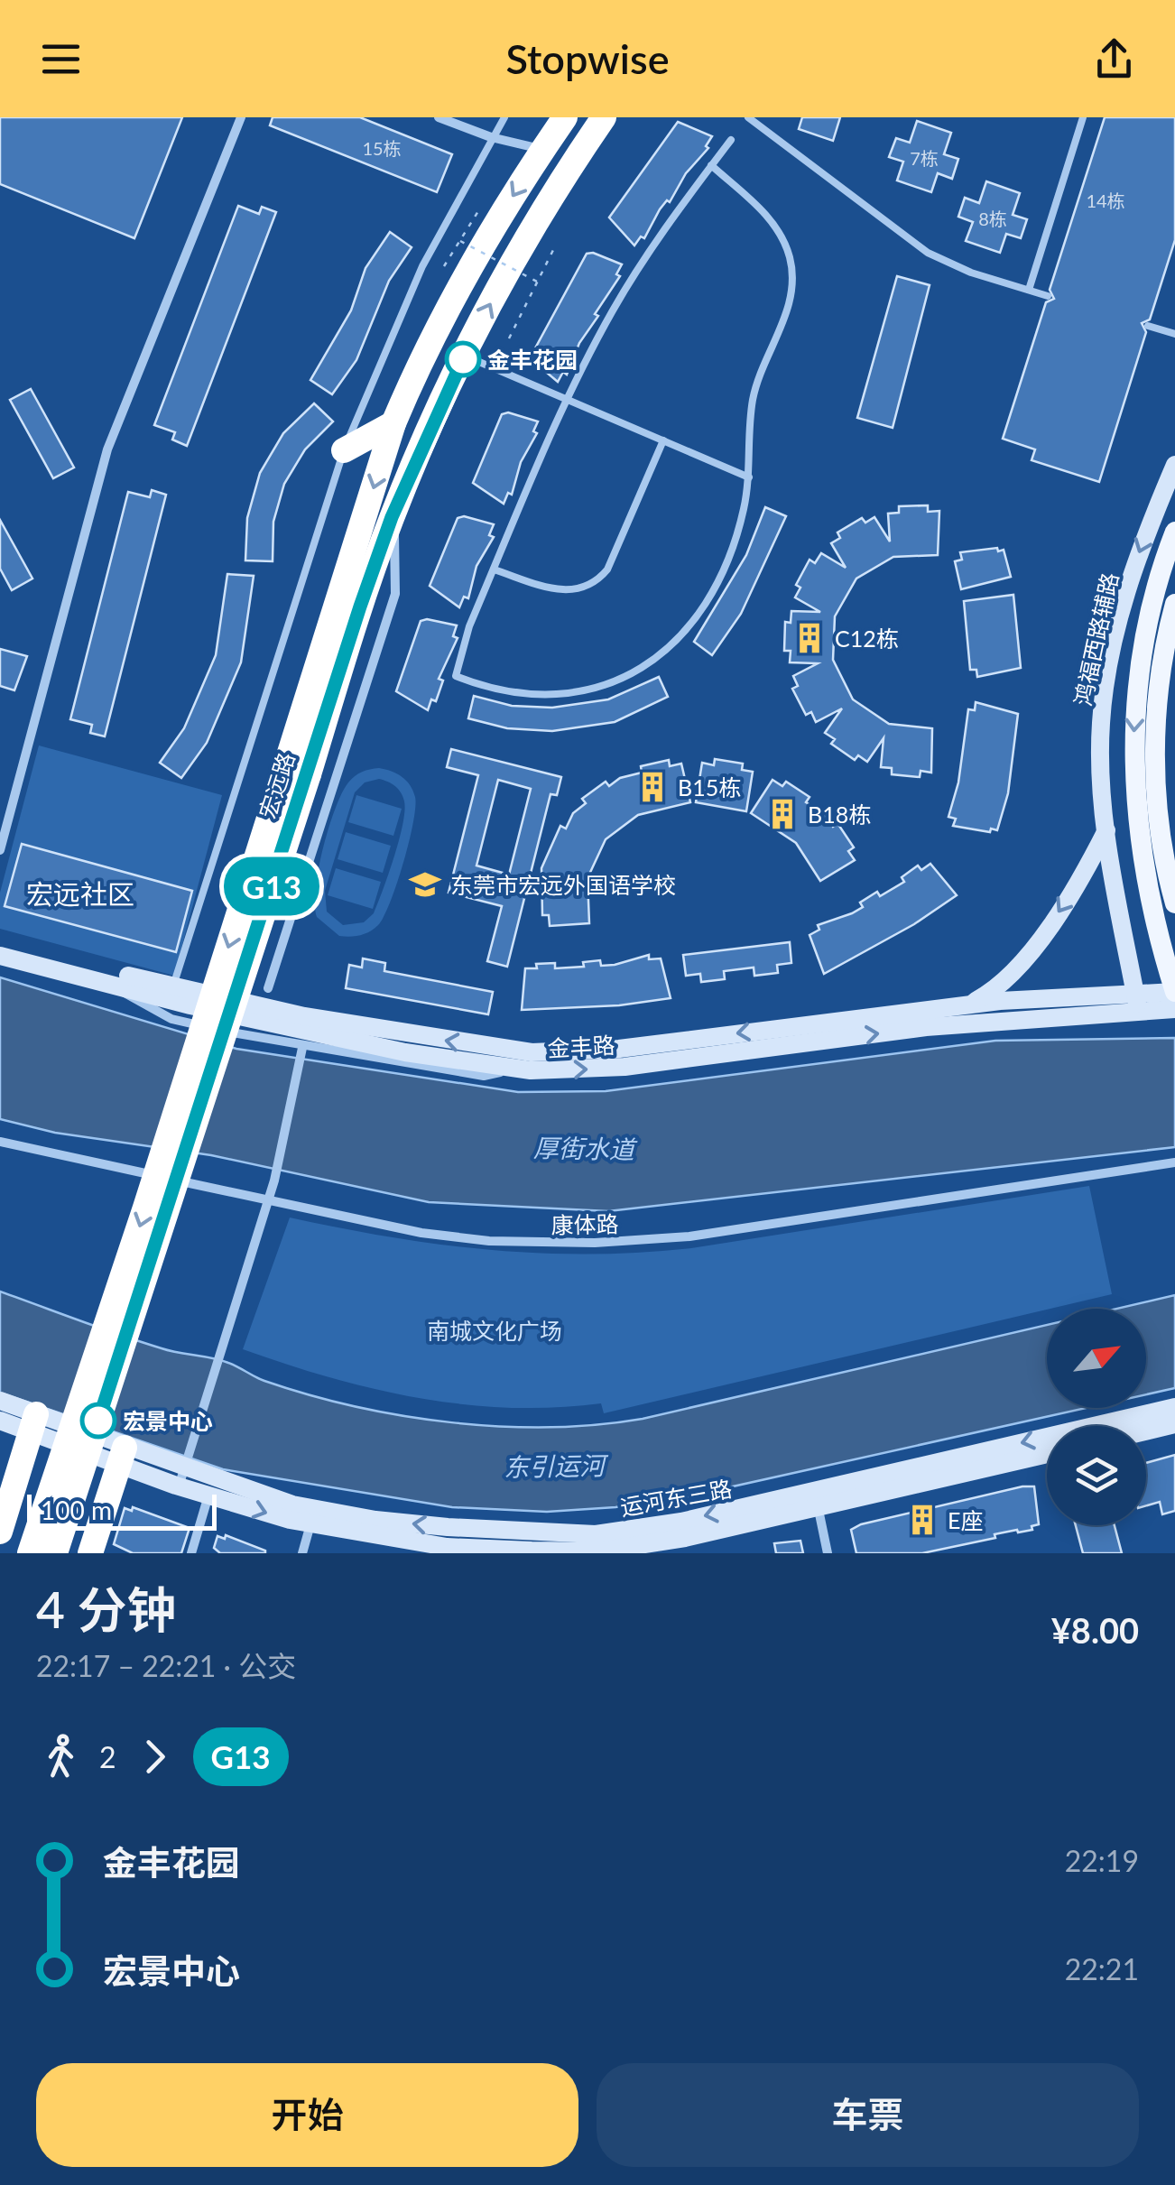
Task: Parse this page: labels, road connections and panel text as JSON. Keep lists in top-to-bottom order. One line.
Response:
{"streets":{"highway":["宏远路"],"street":["鸿福西路辅路","金丰路","康体路","运河东三路"]},"crossings":[["鸿福西路辅路","金丰路"]],"one_way":["鸿福西路辅路"],"districts":["宏远社区"],"water":["厚街水道","东引运河"],"parks":["南城文化广场"],"places":{"other":["金丰花园","宏景中心"],"building":["C12栋","B15栋","B18栋","E座"],"school or university":["东莞市宏远外国语学校"]},"lines":["bus line G13"],"house_numbers":["15栋","7栋","14栋","8栋"],"scale_bar":"100 m","north":"top right","page":{"header":"Stopwise","on_map":"G13","scale":"100 m","heading":["4 分钟","22:17 – 22:21 · 公交","¥8.00"],"legs":["2","G13"],"list":[{"name":"金丰花园","value":"22:19"},{"name":"宏景中心","value":"22:21"}],"buttons":["开始","车票"]}}
